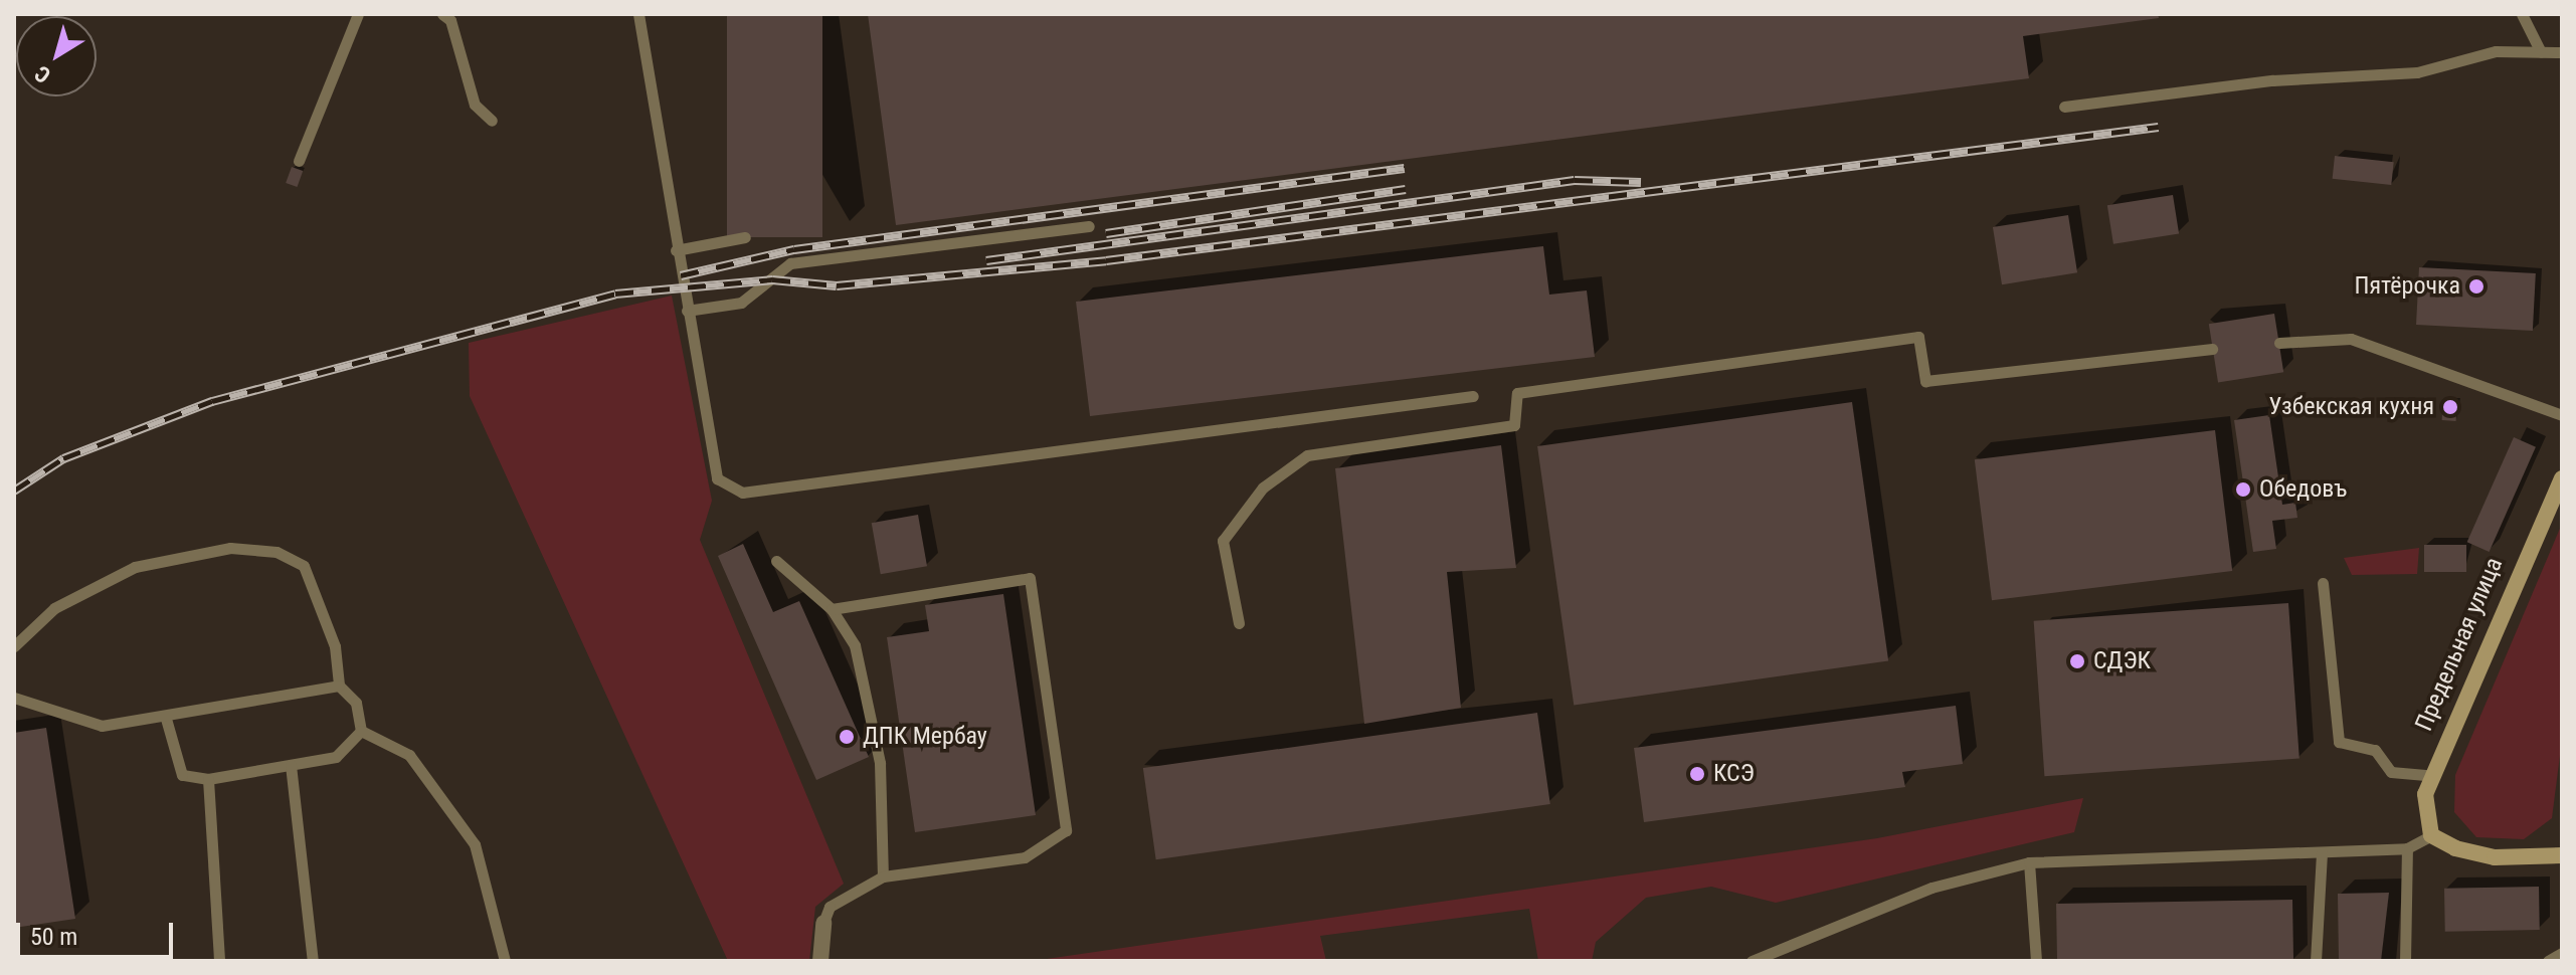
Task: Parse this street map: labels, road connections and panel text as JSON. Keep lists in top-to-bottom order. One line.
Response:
{"streets":{"street":["Предельная улица"]},"places":["Пятёрочка","Узбекская кухня","Обедовъ","СДЭК","ДПК Мербау","КСЭ"],"scale_bar":"50 m","north":"bottom left"}
